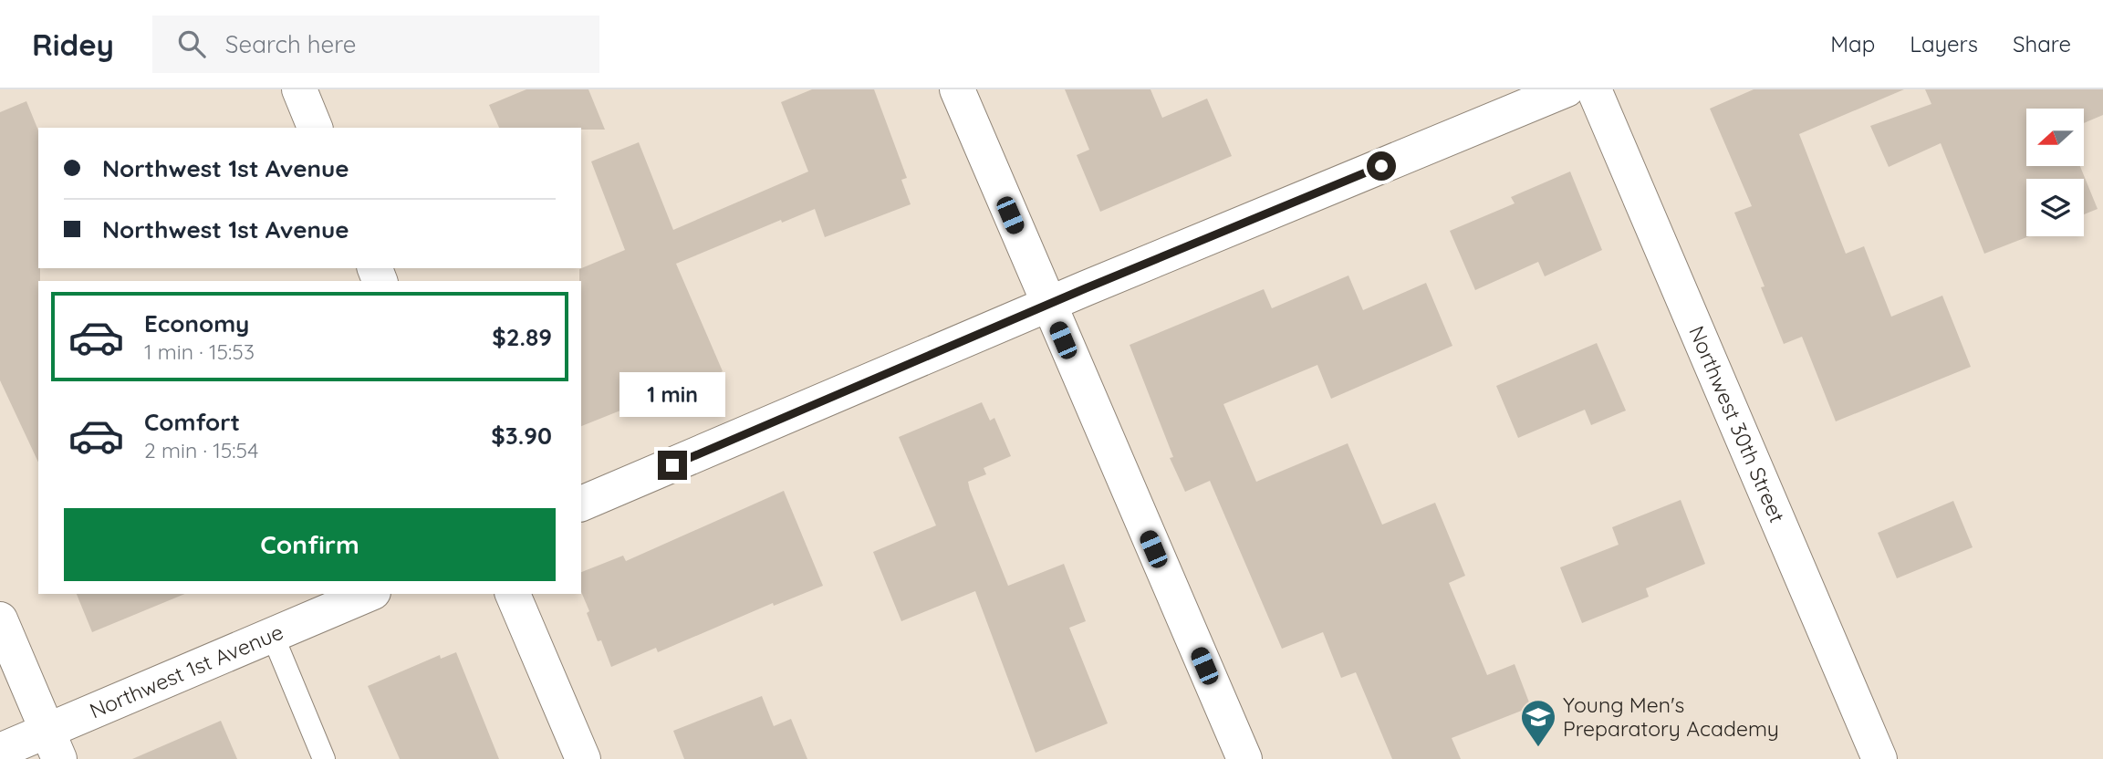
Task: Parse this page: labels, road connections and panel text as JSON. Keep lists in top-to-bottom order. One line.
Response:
{"streets":{"street":["Northwest 30th Street","Northwest 1st Avenue"]},"places":{"school or university":["Young Men's Preparatory Academy"]},"north":"left","page":{"header":"Ridey","search":"Search here","nav":["Map","Layers","Share"],"banner":["Northwest 1st Avenue","Northwest 1st Avenue"],"list":[{"name":"Economy","note":"1 min · 15:53","value":"$2.89"},{"name":"Comfort","note":"2 min · 15:54","value":"$3.90"}],"bubble":"1 min","buttons":"Confirm"}}
